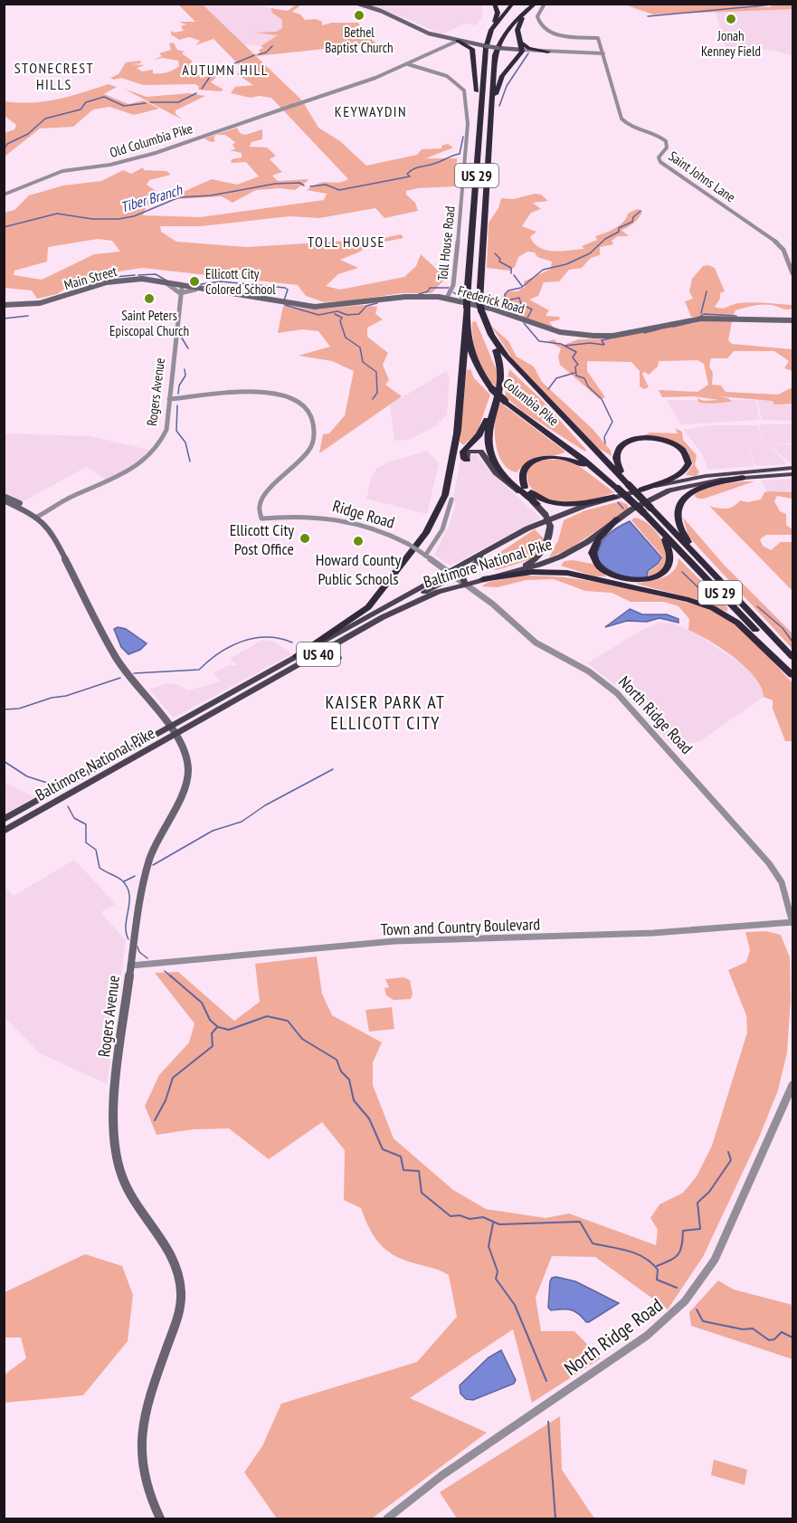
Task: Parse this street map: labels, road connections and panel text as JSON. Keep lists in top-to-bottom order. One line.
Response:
{"streets":{"highway":["US 29","Columbia Pike"],"main road":["Main Street","Frederick Road","Rogers Avenue","Baltimore National Pike","US 40"],"street":["Old Columbia Pike","Saint Johns Lane","Toll House Road","Ridge Road","North Ridge Road","Town and Country Boulevard"]},"crossings":[["Old Columbia Pike","Toll House Road"],["Toll House Road","Frederick Road"],["Main Street","Frederick Road"],["Main Street","Rogers Avenue"],["Frederick Road","Rogers Avenue"],["Rogers Avenue","Ridge Road"],["Rogers Avenue","Baltimore National Pike"],["Rogers Avenue","Town and Country Boulevard"],["Columbia Pike","Baltimore National Pike"],["Ridge Road","Baltimore National Pike"],["Ridge Road","North Ridge Road"],["Baltimore National Pike","North Ridge Road"],["North Ridge Road","Town and Country Boulevard"]],"districts":["STONECREST HILLS","AUTUMN HILL","KEYWAYDIN","TOLL HOUSE","KAISER PARK AT ELLICOTT CITY"],"water":["Tiber Branch"],"places":["Bethel Baptist Church","Jonah Kenney Field","Ellicott City Colored School","Saint Peters Episcopal Church","Ellicott City Post Office","Howard County Public Schools"]}
